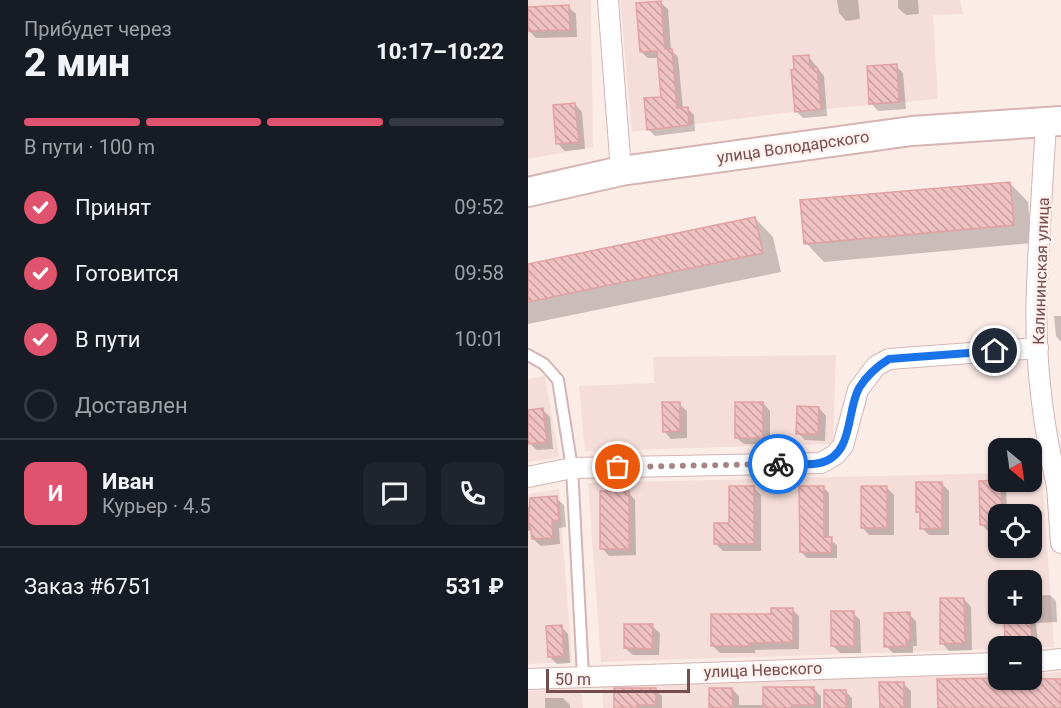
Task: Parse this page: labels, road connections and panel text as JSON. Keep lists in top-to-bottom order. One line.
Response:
{"streets":{"main road":["улица Володарского"],"street":["Калининская улица","улица Невского"]},"crossings":[["улица Володарского","Калининская улица"]],"scale_bar":"50 m","north":"bottom right","page":{"heading":["2 мин","Прибудет через","10:17–10:22"],"panel":["Иван","Курьер · 4.5","Заказ #6751","531 ₽"],"bar":"В пути · 100 m","list":[["Принят","09:52"],["Готовится","09:58"],["В пути","10:01"],"Доставлен"],"map_buttons":["+","−"],"round":"И","scale":"50 m"}}
